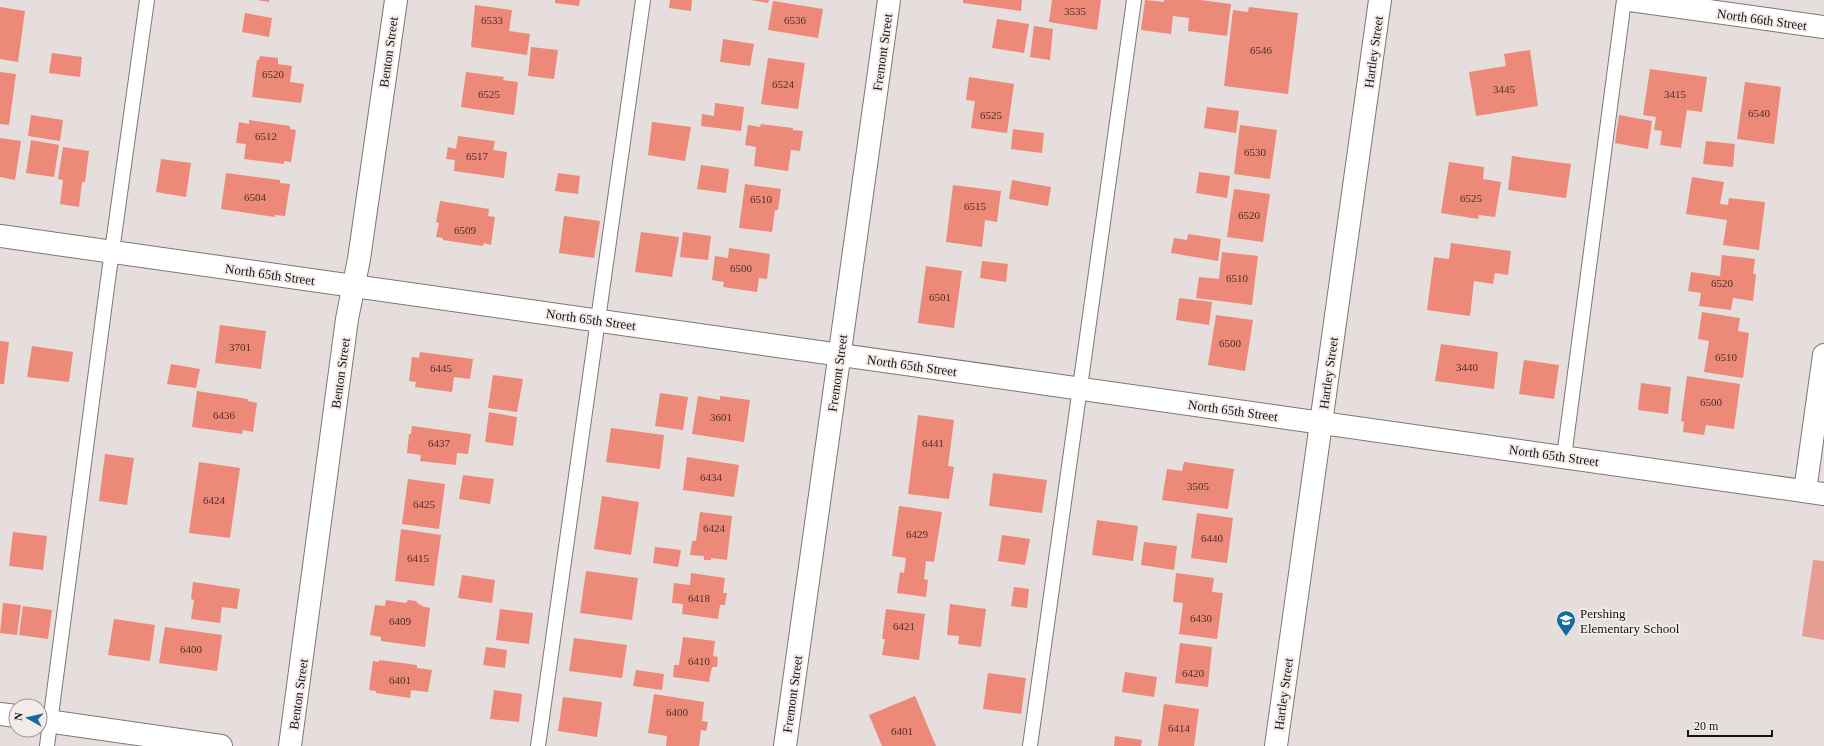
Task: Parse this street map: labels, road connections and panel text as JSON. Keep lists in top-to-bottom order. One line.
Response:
{"streets":{"street":["North 66th Street","Benton Street","Fremont Street","Hartley Street","North 65th Street"]},"crossings":[["Benton Street","North 65th Street"],["Fremont Street","North 65th Street"],["Hartley Street","North 65th Street"]],"places":{"school or university":["Pershing Elementary School"]},"house_numbers":["3535","6533","6536","6546","6520","6524","3445","6525","3415","6540","6525","6512","6530","6517","6504","6525","6510","6515","6520","6509","6500","6510","6520","6501","6500","3701","6510","3440","6445","6500","6436","3601","6437","6441","6434","3505","6424","6425","6424","6429","6440","6415","6418","6430","6409","6421","6400","6410","6420","6401","6400","6414","6401"],"scale_bar":"20 m","north":"left"}
